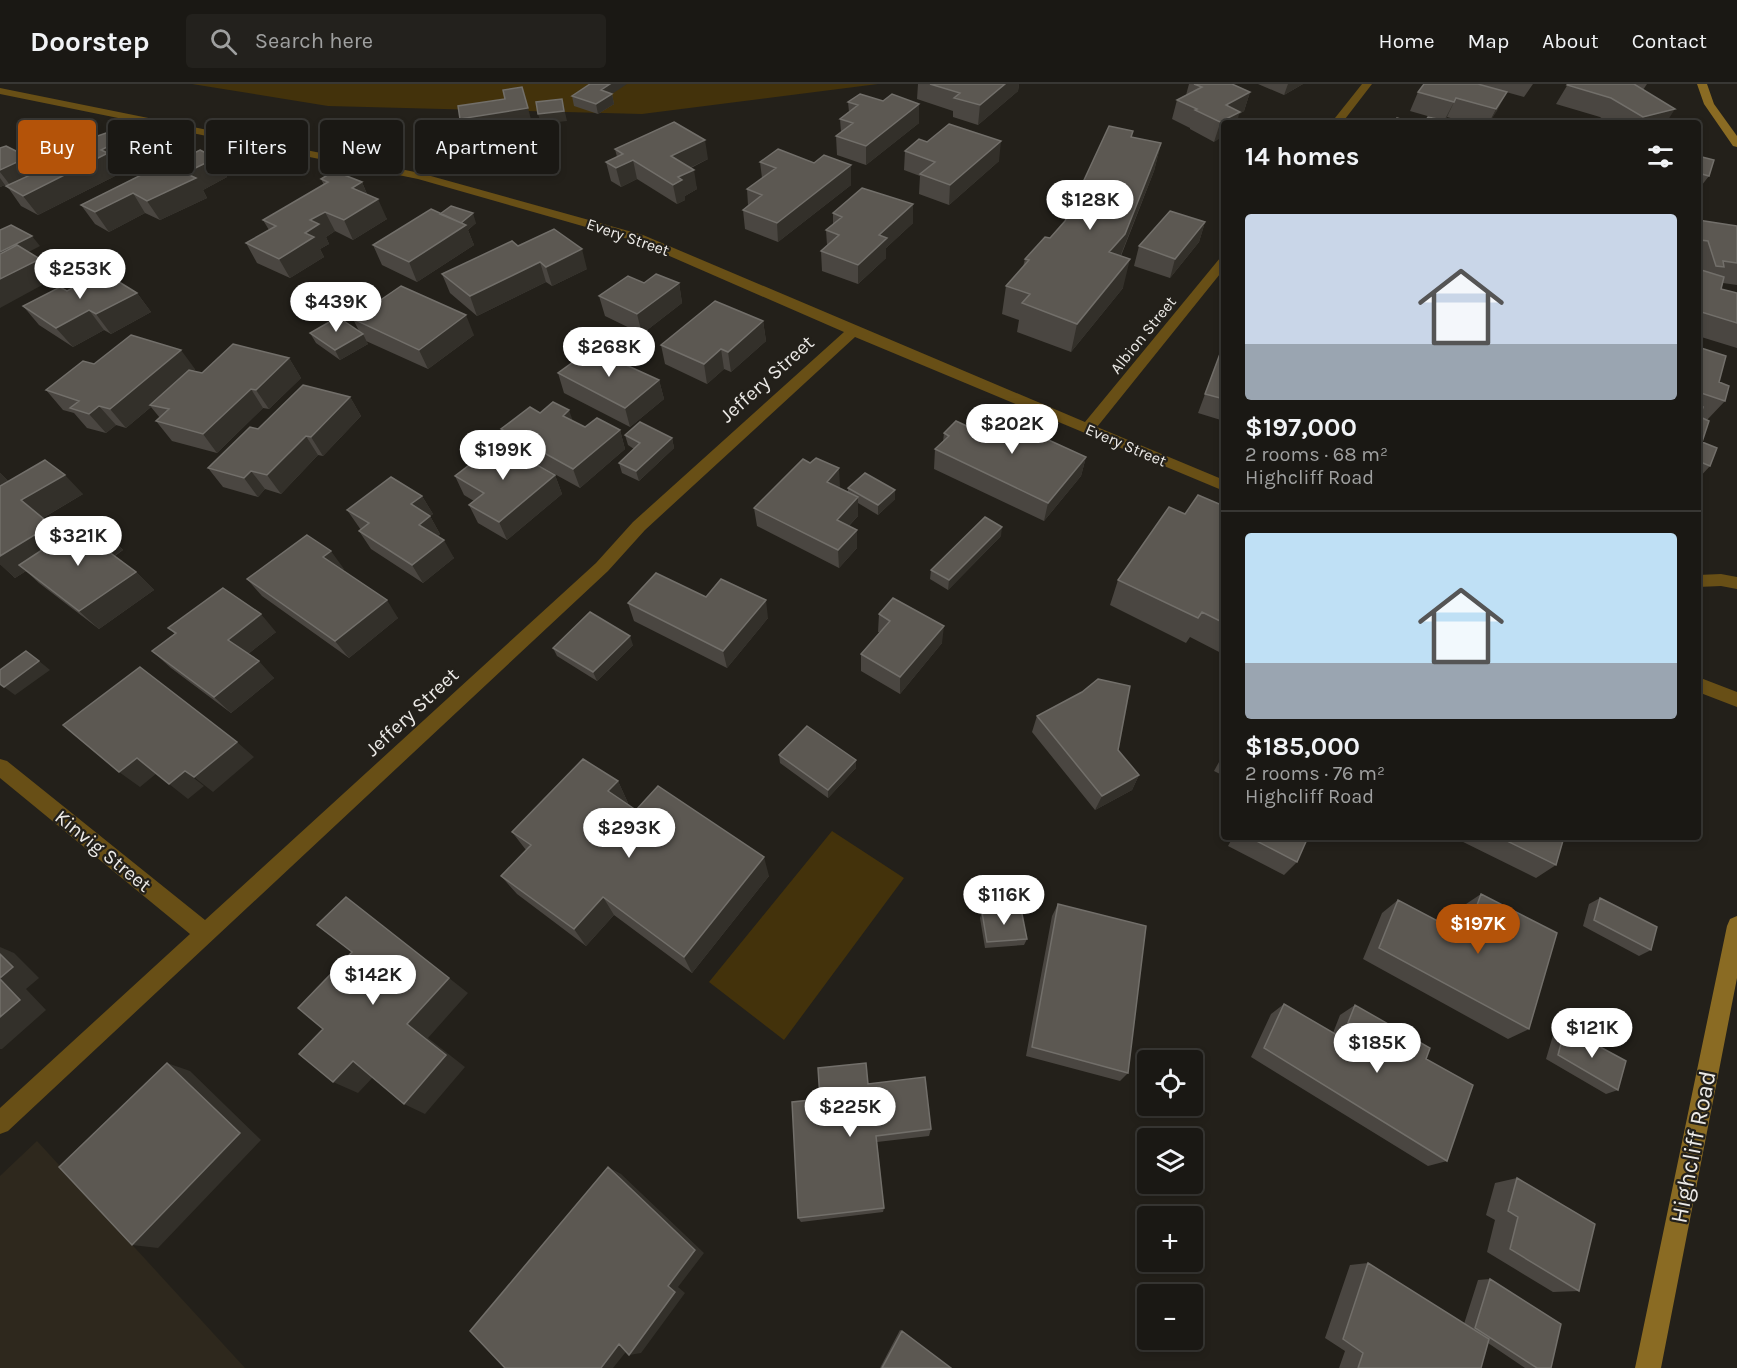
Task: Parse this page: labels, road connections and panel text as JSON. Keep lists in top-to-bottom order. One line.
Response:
{"streets":{"main road":["Highcliff Road"],"street":["Every Street","Albion Street","Jeffery Street","Kinvig Street"]},"crossings":[["Every Street","Albion Street"],["Every Street","Jeffery Street"],["Jeffery Street","Kinvig Street"]],"page":{"header":"Doorstep","search":"Search here","nav":["Home","Map","About","Contact"],"chip":["Buy","Rent","Filters","New","Apartment"],"heading":"14 homes","price":["$128K","$253K","$439K","$268K","$202K","$199K","$321K","$293K","$116K","$197K","$142K","$121K","$185K","$225K"],"list":[{"name":"$197,000","note":"2 rooms · 68 m² · Highcliff Road"},{"name":"$185,000","note":"2 rooms · 76 m² · Highcliff Road"}],"map_buttons":["+","−"]}}
